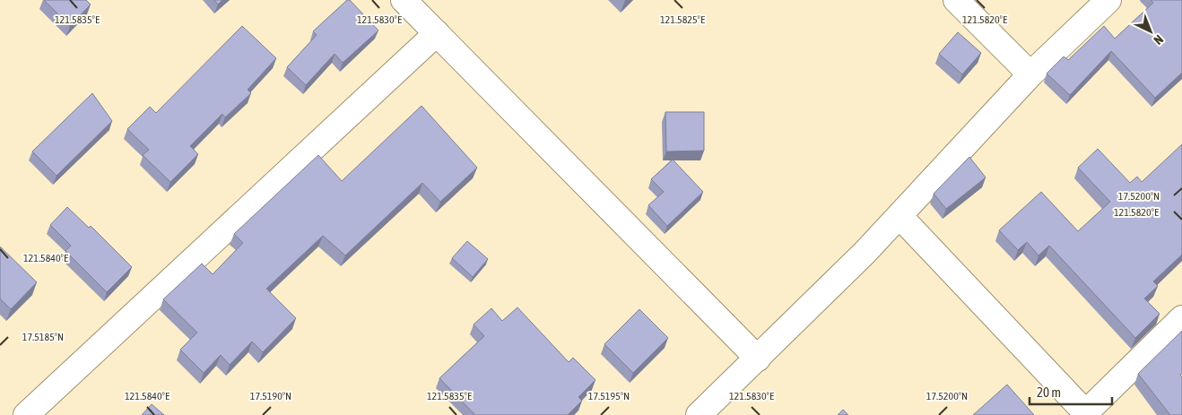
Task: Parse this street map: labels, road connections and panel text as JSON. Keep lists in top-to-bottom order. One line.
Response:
{"scale_bar":"20 m","north":"bottom right","coordinates":["121.5835°E","121.5830°E","121.5825°E","121.5820°E","17.5200°N","121.5840°E","17.5185°N","17.5190°N","17.5195°N"]}
